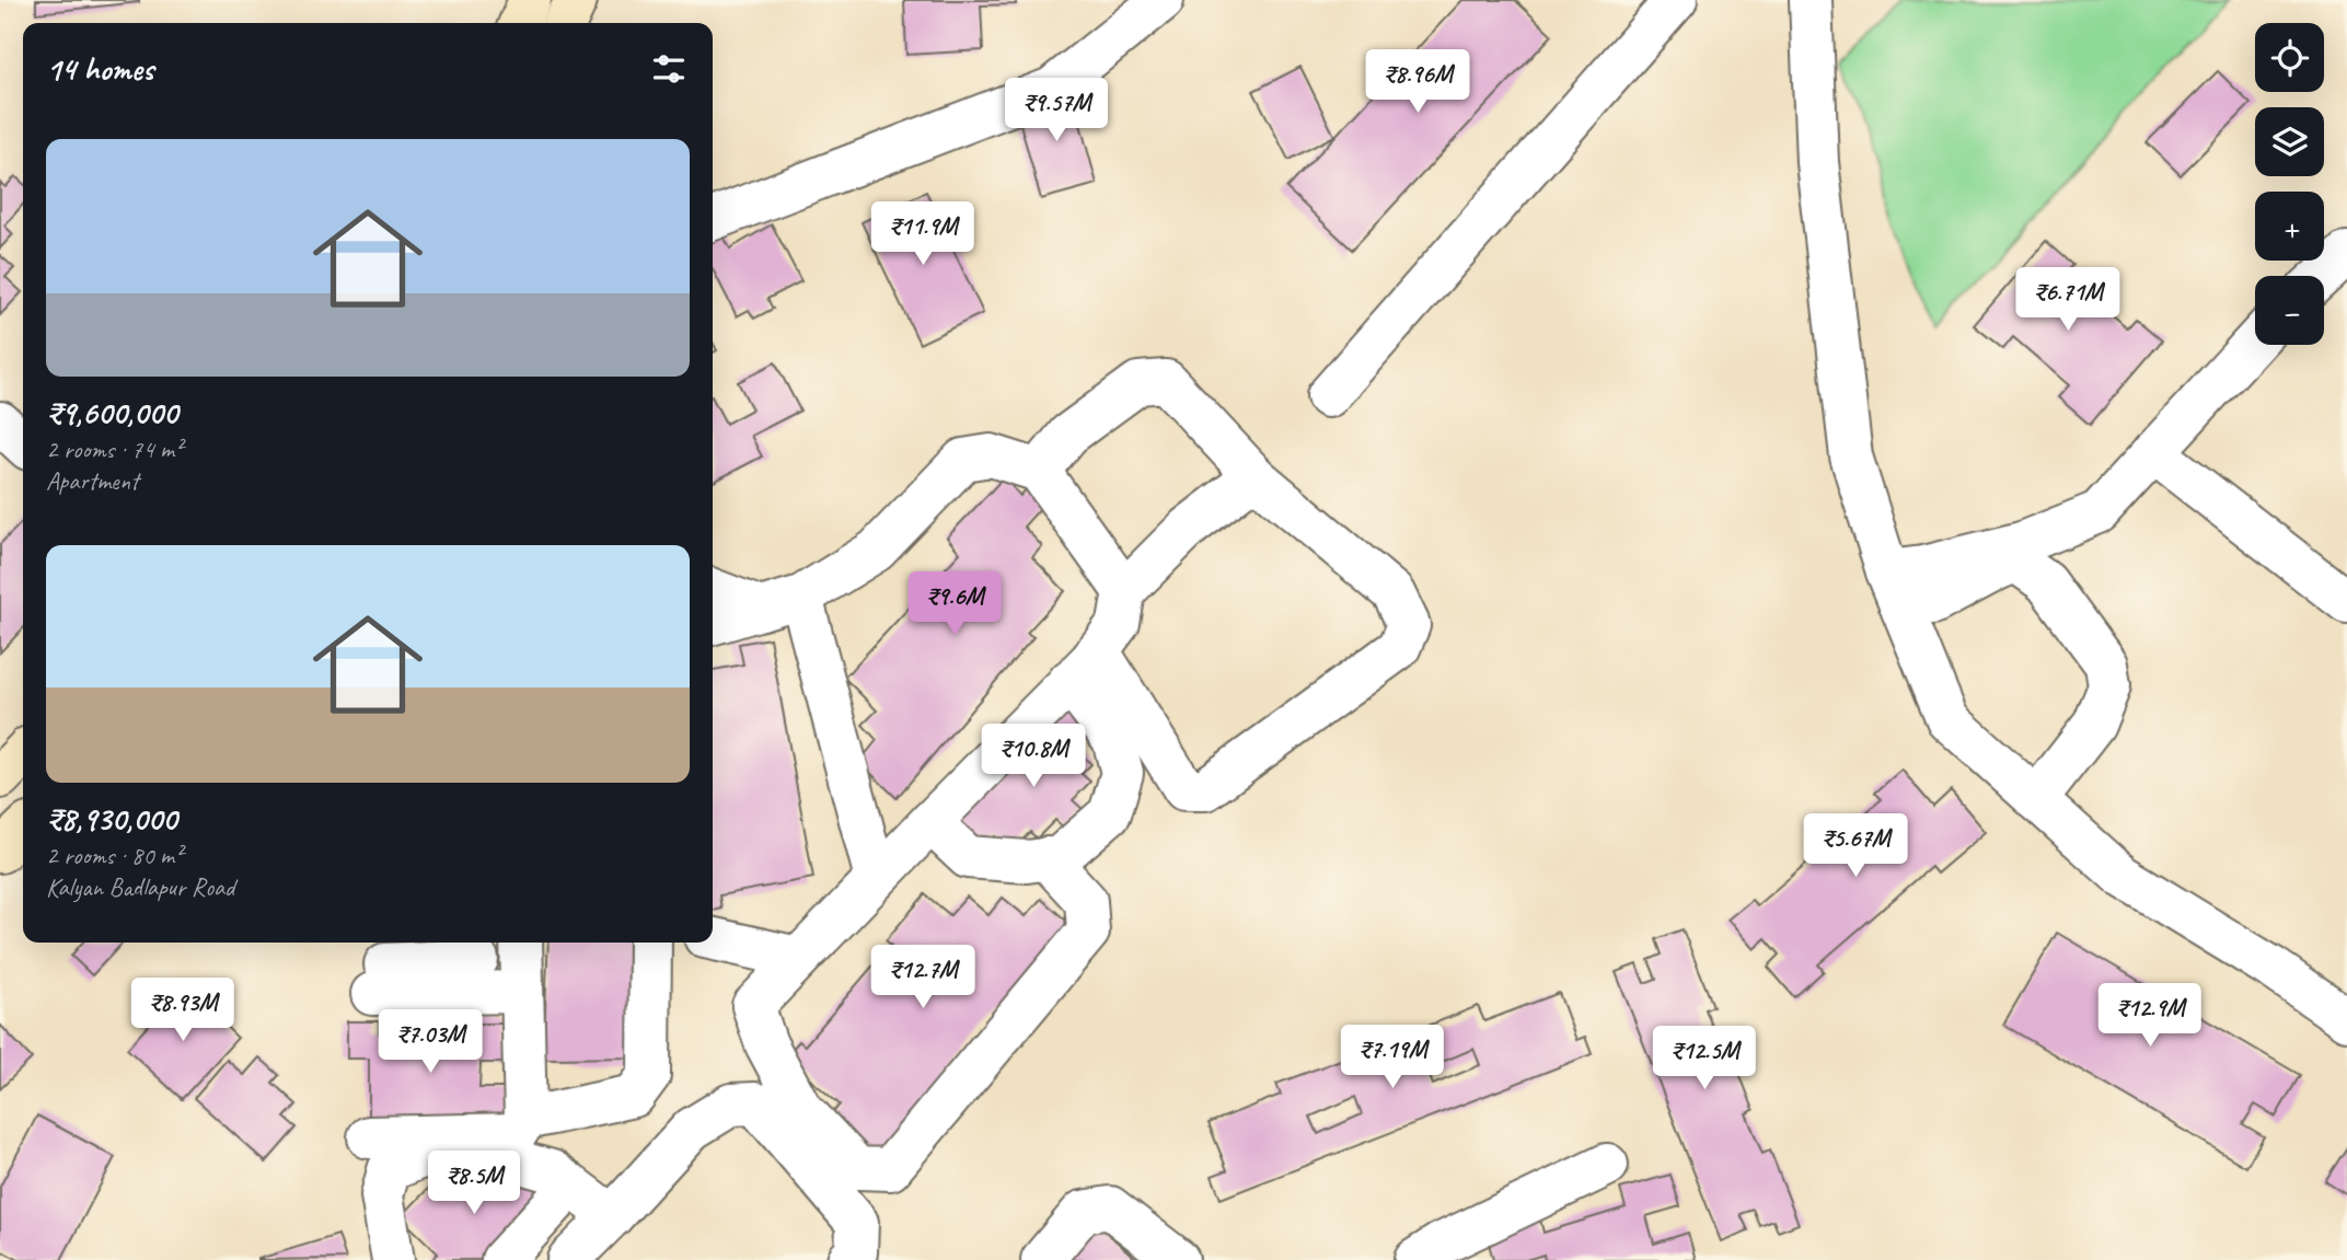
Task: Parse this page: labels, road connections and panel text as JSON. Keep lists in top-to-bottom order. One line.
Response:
{"page":{"map_buttons":["+","−"],"heading":"14 homes","price":["₹8.96M","₹9.57M","₹11.9M","₹6.71M","₹9.6M","₹10.8M","₹5.67M","₹12.7M","₹8.93M","₹12.9M","₹7.03M","₹7.19M","₹12.5M","₹8.5M"],"list":[{"name":"₹9,600,000","note":"2 rooms · 74 m² · Apartment"},{"name":"₹8,930,000","note":"2 rooms · 80 m² · Kalyan Badlapur Road"}]}}
